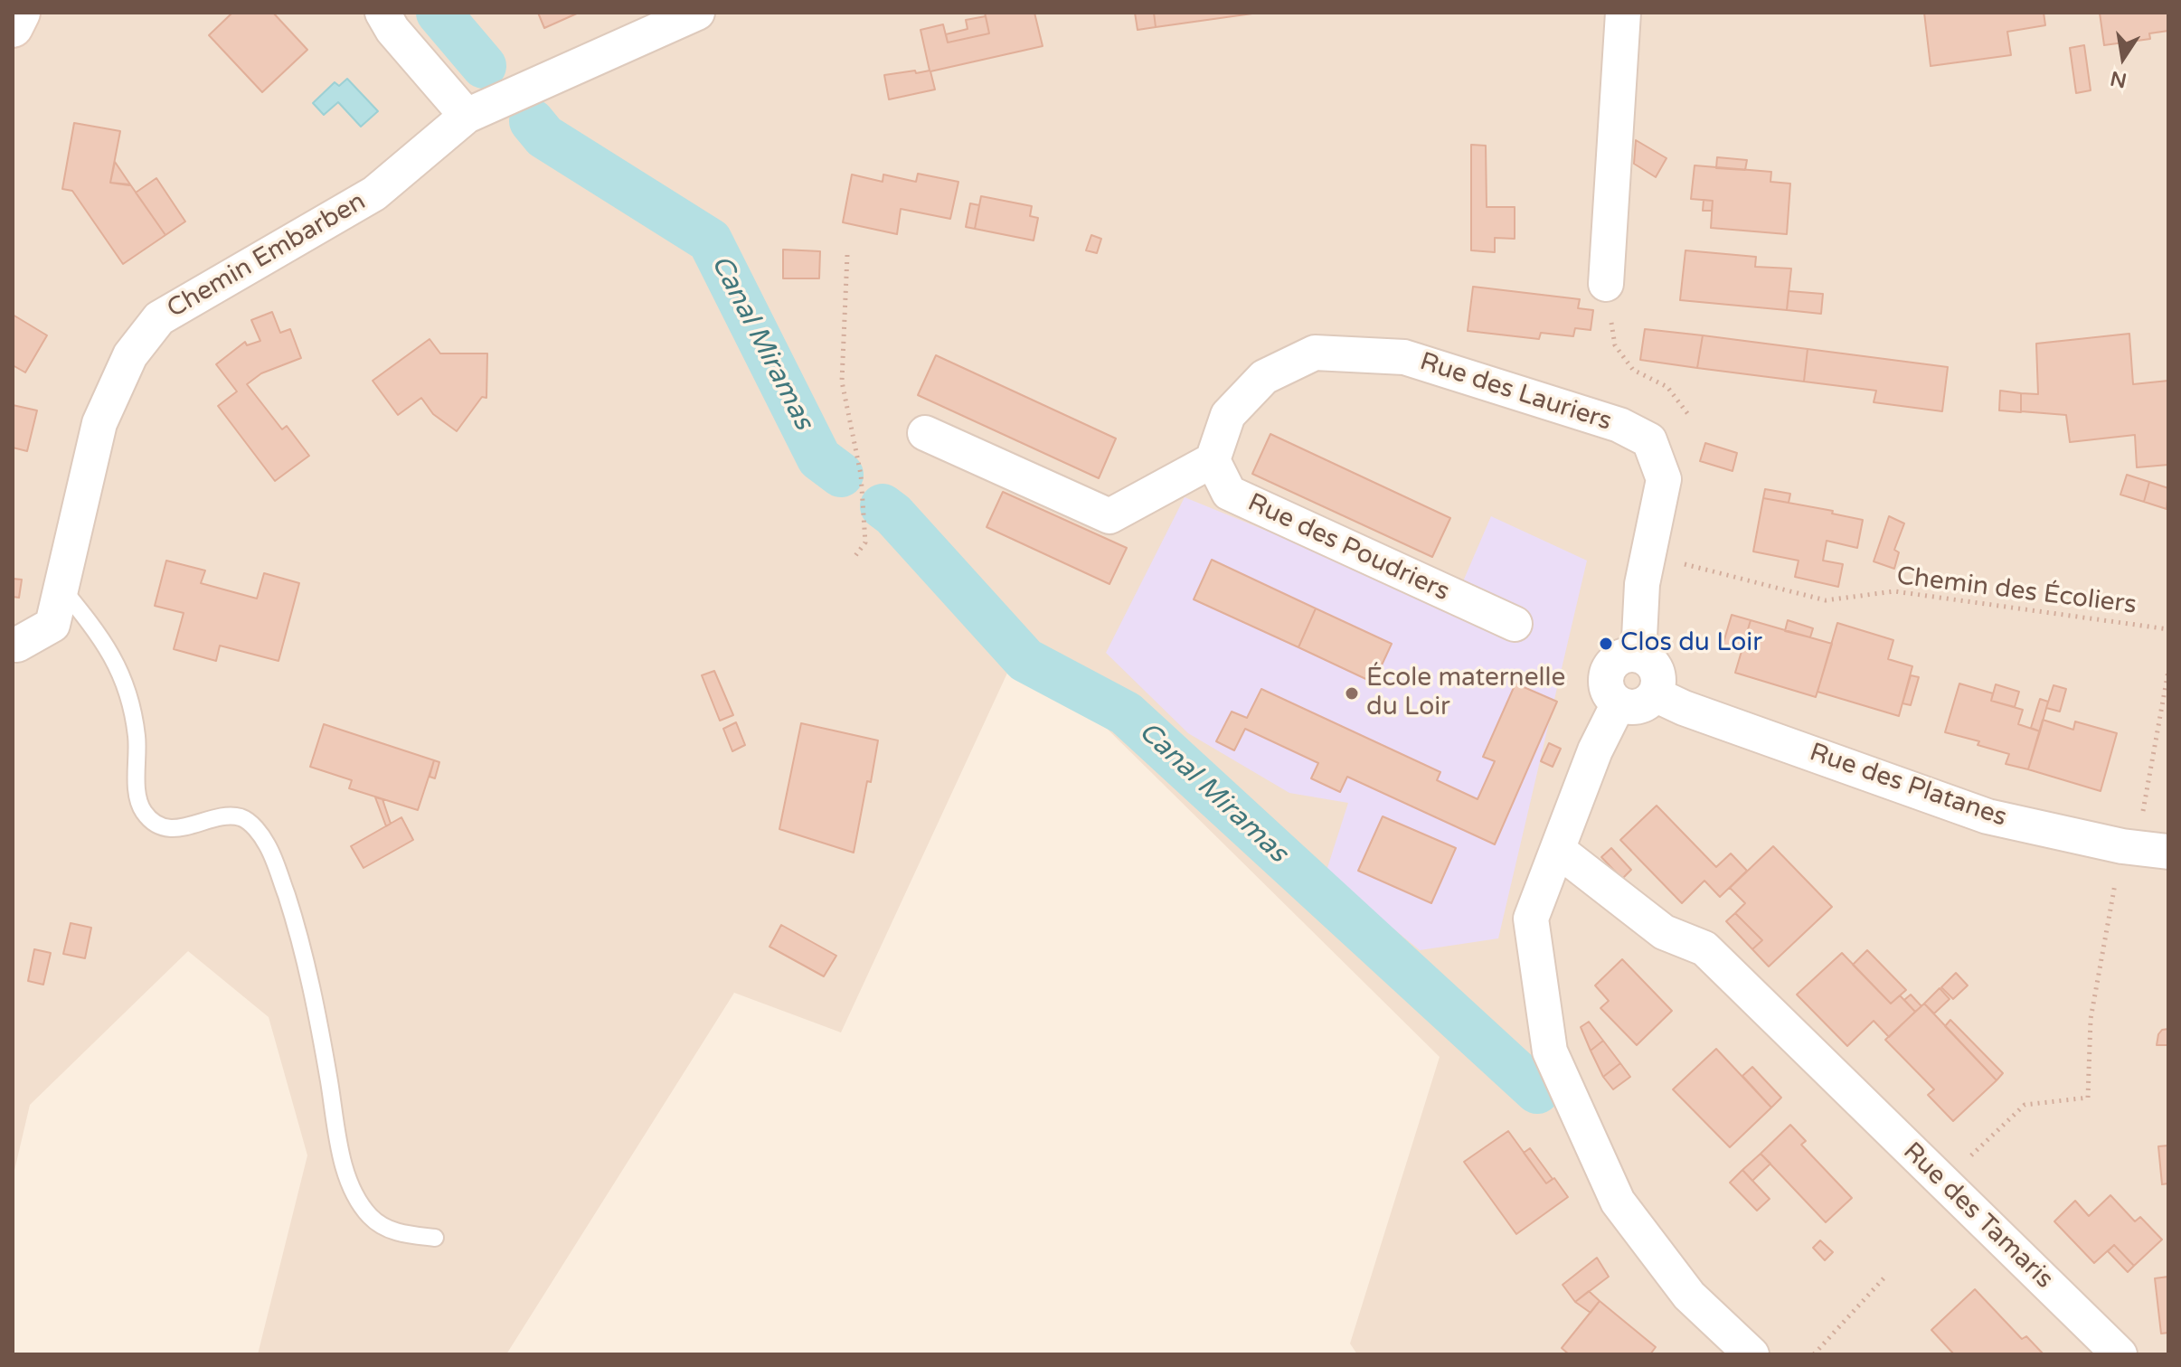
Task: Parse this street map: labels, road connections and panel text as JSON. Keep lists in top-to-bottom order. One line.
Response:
{"streets":{"street":["Chemin Embarben","Rue des Lauriers","Rue des Poudriers","Rue des Platanes","Rue des Tamaris"],"path":["Chemin des Écoliers"]},"crossings":[["Rue des Lauriers","Rue des Poudriers"],["Rue des Lauriers","Chemin des Écoliers"],["Rue des Lauriers","Rue des Platanes"]],"water":["Canal Miramas"],"places":["Clos du Loir","École maternelle du Loir"],"north":"bottom"}
